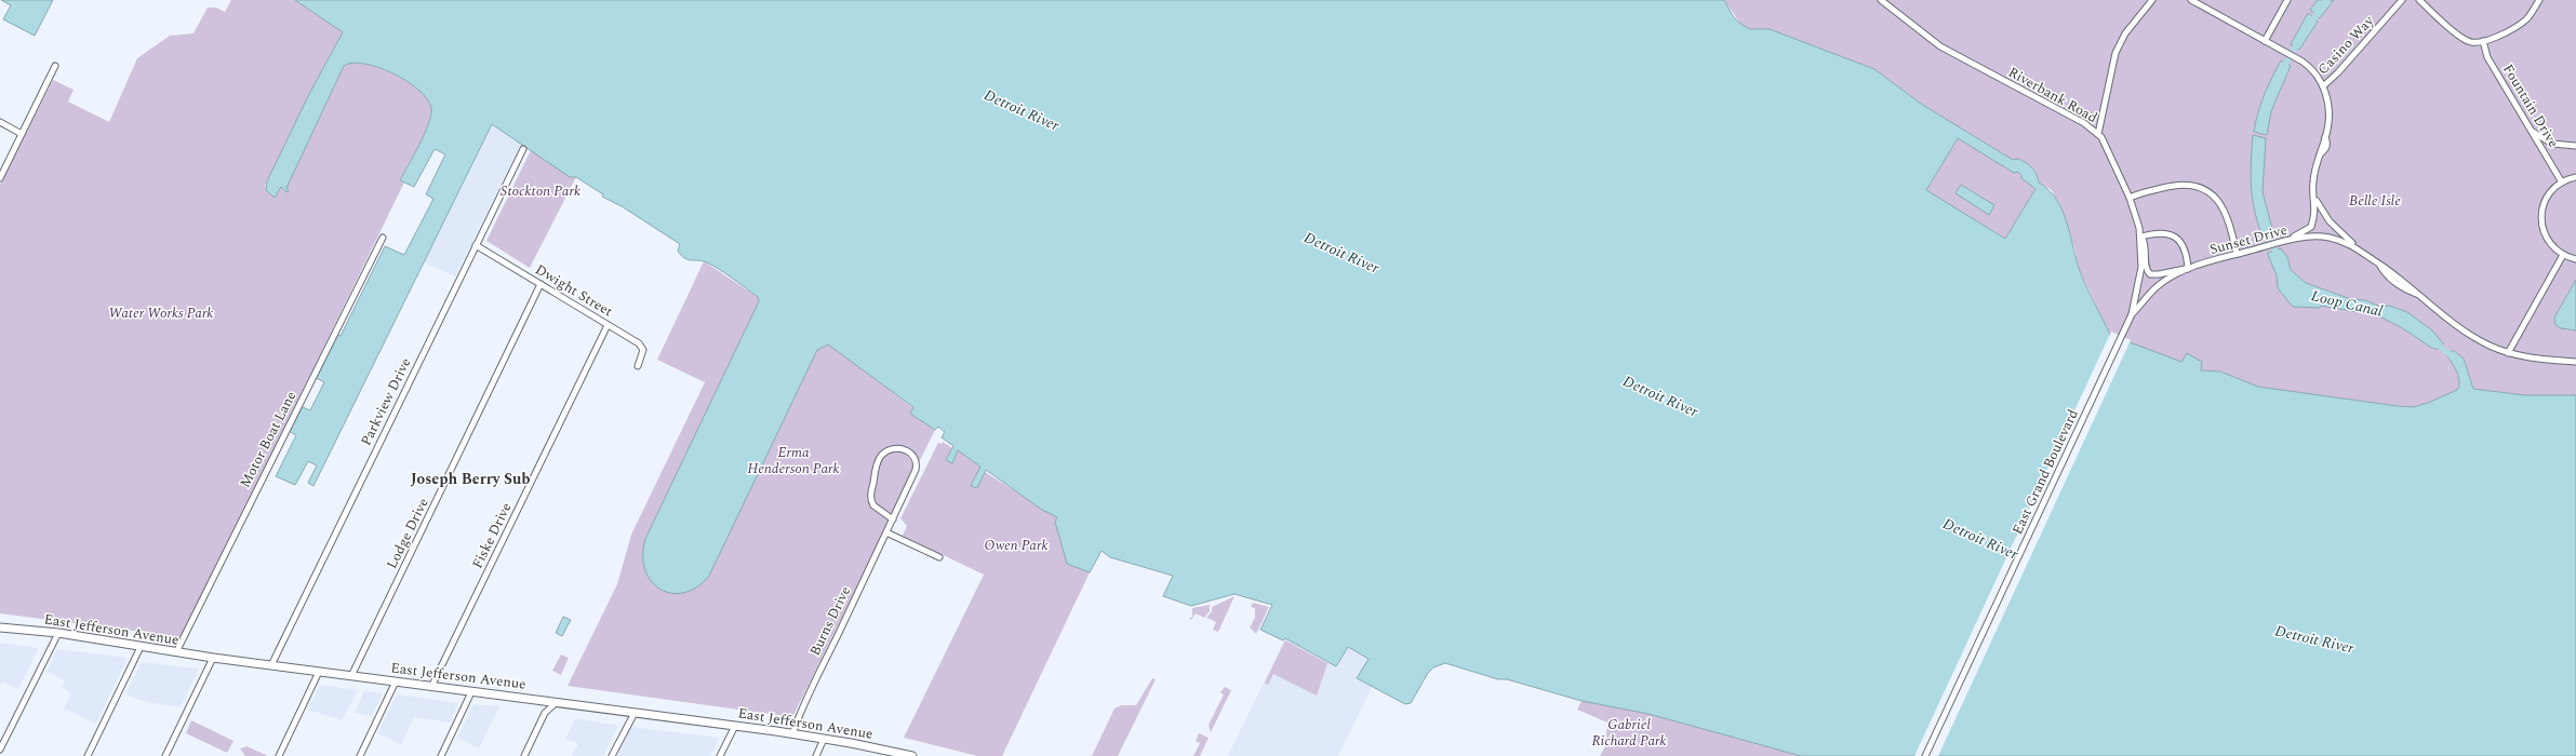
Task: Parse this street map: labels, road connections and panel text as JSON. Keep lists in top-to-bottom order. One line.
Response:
{"streets":{"main road":["East Jefferson Avenue"],"street":["Casino Way","Riverbank Road","Fountain Drive","Sunset Drive","Dwight Street","Parkview Drive","Motor Boat Lane","East Grand Boulevard","Lodge Drive","Fiske Drive","Burns Drive"]},"crossings":[["Casino Way","Sunset Drive"],["Riverbank Road","Sunset Drive"],["Riverbank Road","East Grand Boulevard"],["Sunset Drive","East Grand Boulevard"],["Dwight Street","Parkview Drive"],["Dwight Street","Lodge Drive"],["Dwight Street","Fiske Drive"],["Parkview Drive","East Jefferson Avenue"],["Motor Boat Lane","East Jefferson Avenue"],["Lodge Drive","East Jefferson Avenue"],["Fiske Drive","East Jefferson Avenue"],["Burns Drive","East Jefferson Avenue"]],"districts":["Joseph Berry Sub"],"water":["Detroit River","Loop Canal"],"parks":["Stockton Park","Belle Isle","Water Works Park","Erma Henderson Park","Owen Park","Gabriel Richard Park"]}
